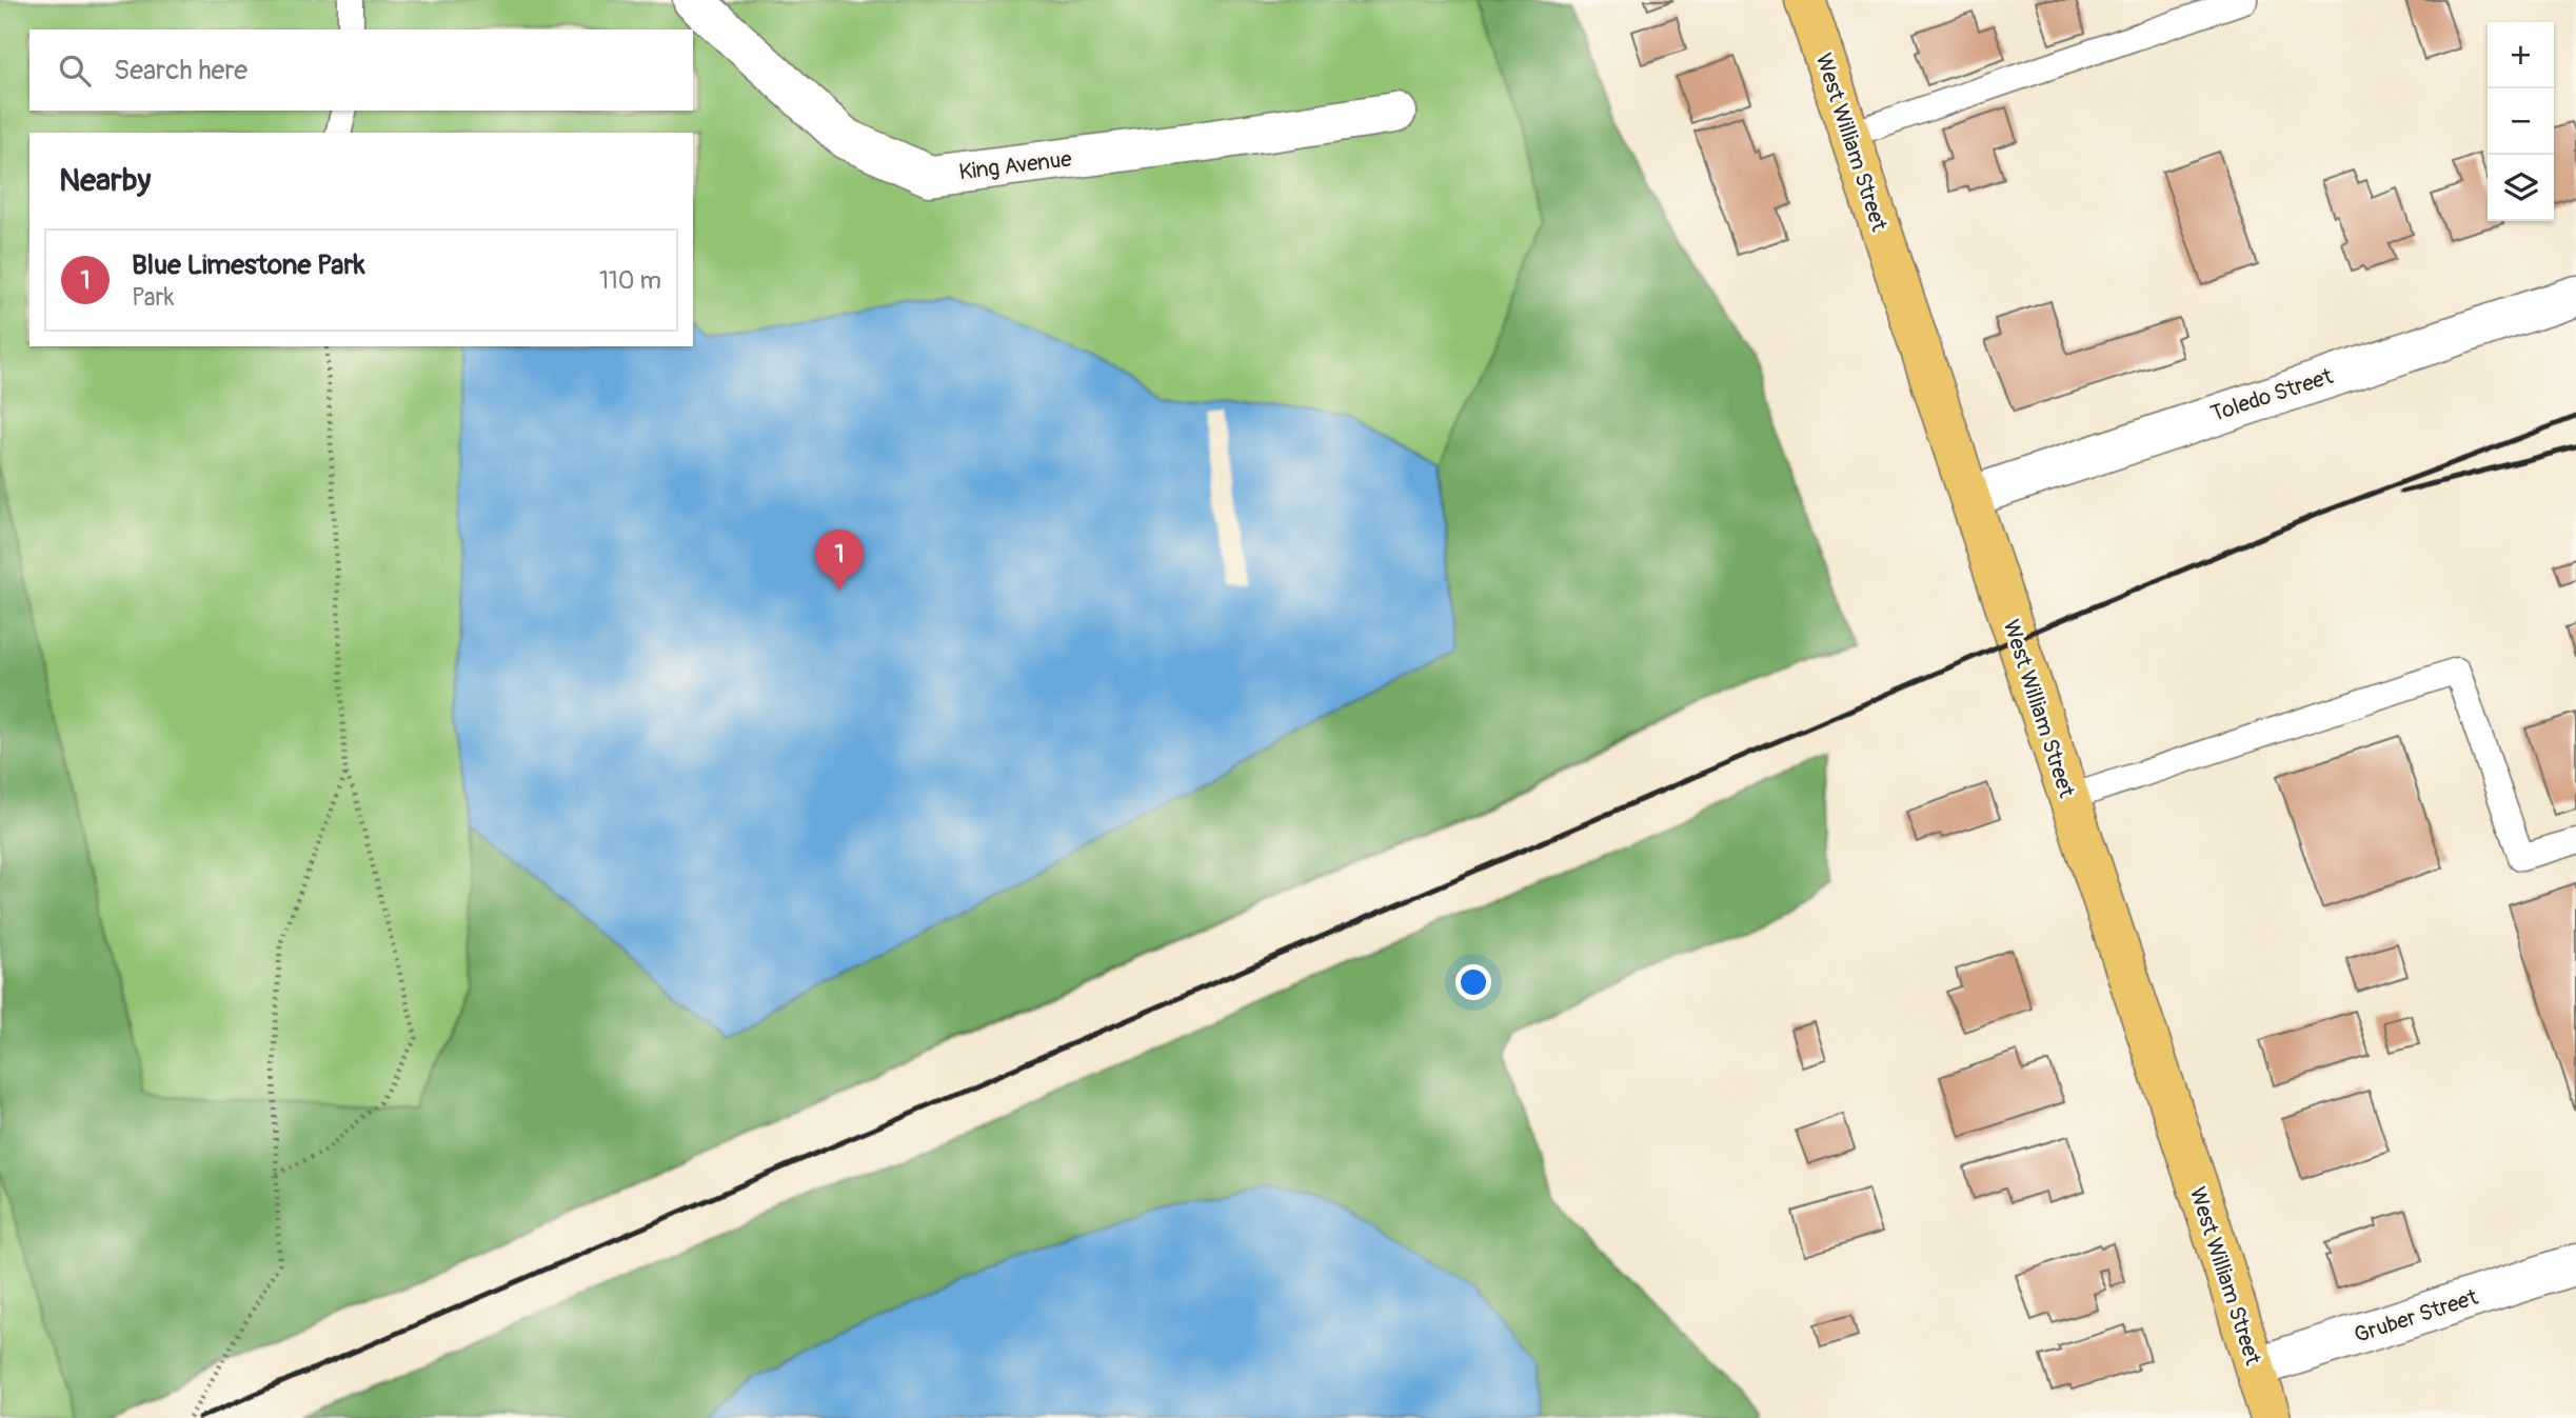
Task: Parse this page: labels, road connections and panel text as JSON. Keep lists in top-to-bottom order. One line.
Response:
{"streets":{"highway":["West William Street"],"street":["King Avenue","Toledo Street","Gruber Street"]},"crossings":[["West William Street","Toledo Street"],["West William Street","Gruber Street"]],"page":{"map_buttons":["+","−"],"search":"Search here","heading":"Nearby","list":[{"mark":"1","name":"Blue Limestone Park","note":"Park","value":"110 m"}],"pins":"1"}}
